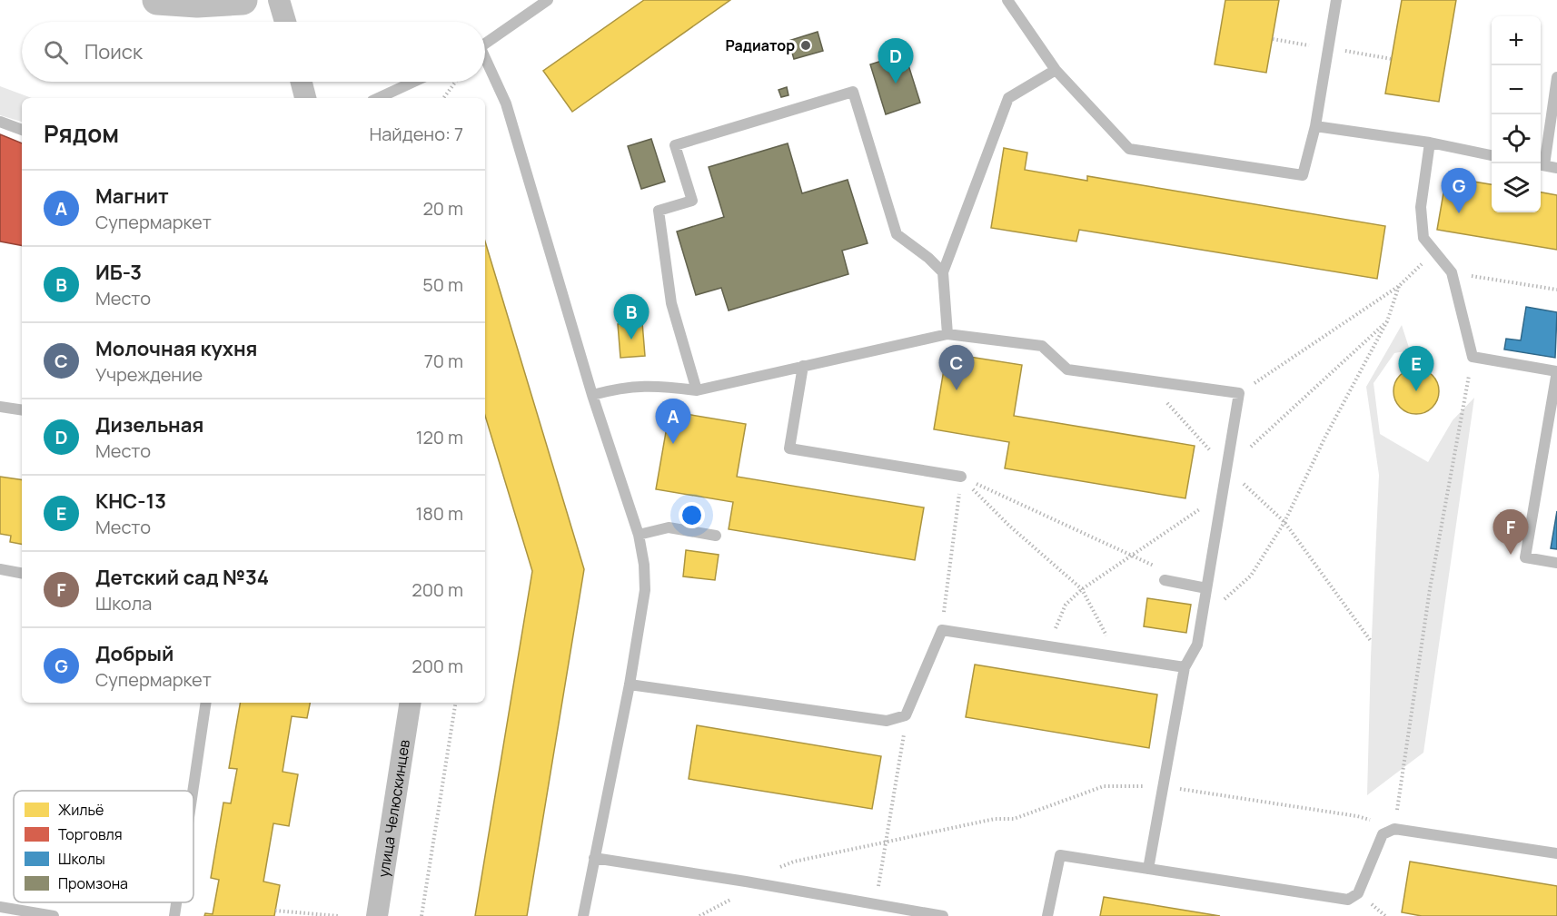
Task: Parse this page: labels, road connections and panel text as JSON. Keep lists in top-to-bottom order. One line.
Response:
{"streets":{"street":["улица Челюскинцев"]},"places":["Радиатор"],"legend":["Жильё","Торговля","Школы","Промзона"],"page":{"map_buttons":["+","−"],"search":"Поиск","pins":["D","G","B","C","E","A","F"],"heading":["Рядом","Найдено: 7"],"list":[{"mark":"A","name":"Магнит","note":"Супермаркет","value":"20 m"},{"mark":"B","name":"ИБ-3","note":"Место","value":"50 m"},{"mark":"C","name":"Молочная кухня","note":"Учреждение","value":"70 m"},{"mark":"D","name":"Дизельная","note":"Место","value":"120 m"},{"mark":"E","name":"КНС-13","note":"Место","value":"180 m"},{"mark":"F","name":"Детский сад №34","note":"Школа","value":"200 m"},{"mark":"G","name":"Добрый","note":"Супермаркет","value":"200 m"}]}}
